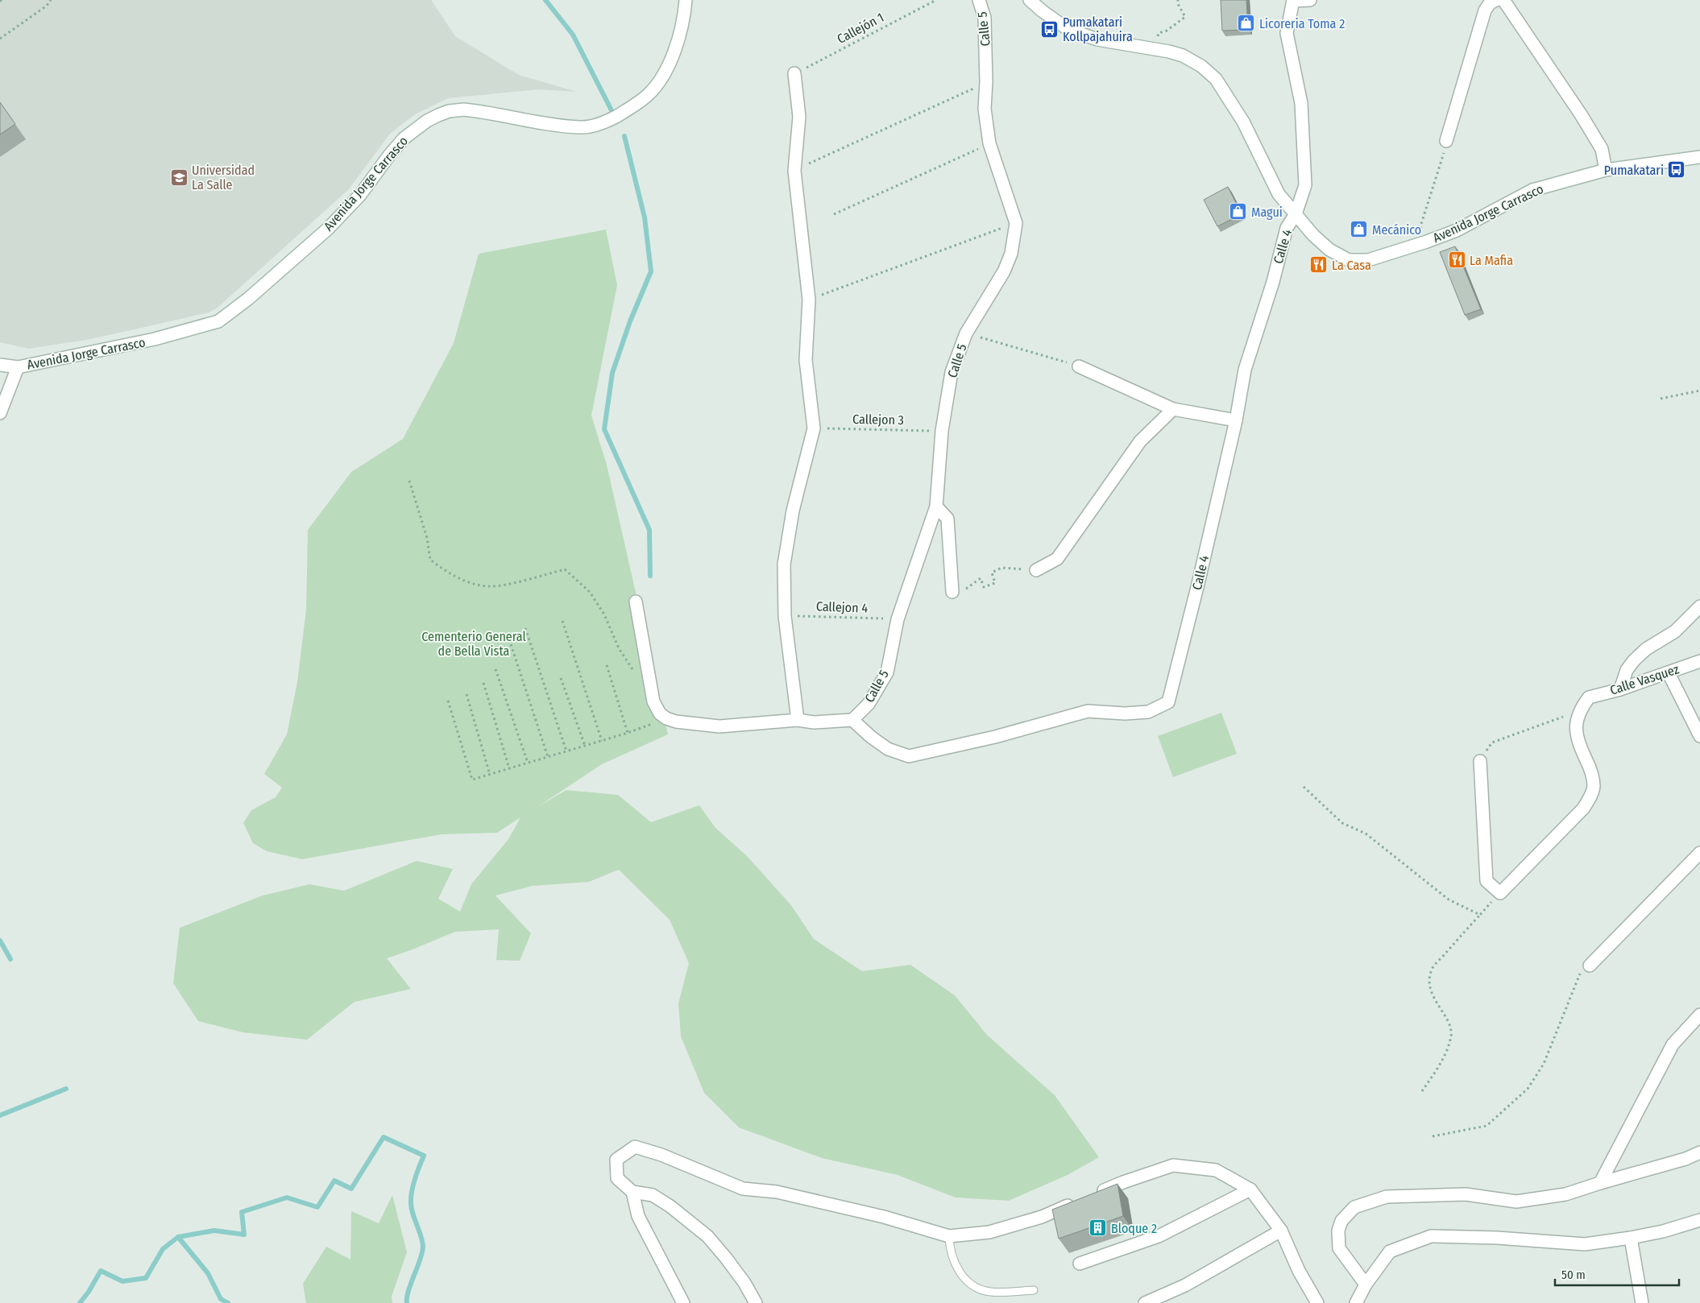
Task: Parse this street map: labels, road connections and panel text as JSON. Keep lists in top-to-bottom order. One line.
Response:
{"streets":{"street":["Calle 5","Avenida Jorge Carrasco","Calle 4","Calle Vasquez"],"path":["Callejón 1","Callejon 3","Callejon 4"]},"crossings":[["Calle 5","Calle 4"],["Calle 5","Callejon 3"],["Calle 5","Callejon 4"],["Avenida Jorge Carrasco","Calle 4"]],"parks":["Cementerio General de Bella Vista"],"places":{"shop":["Licoreria Toma 2","Magui","Mecánico"],"bus stop":["Pumakatari Kollpajahuira","Pumakatari"],"school or university":["Universidad La Salle"],"restaurant":["La Mafia","La Casa"],"building":["Bloque 2"]},"scale_bar":"50 m"}
